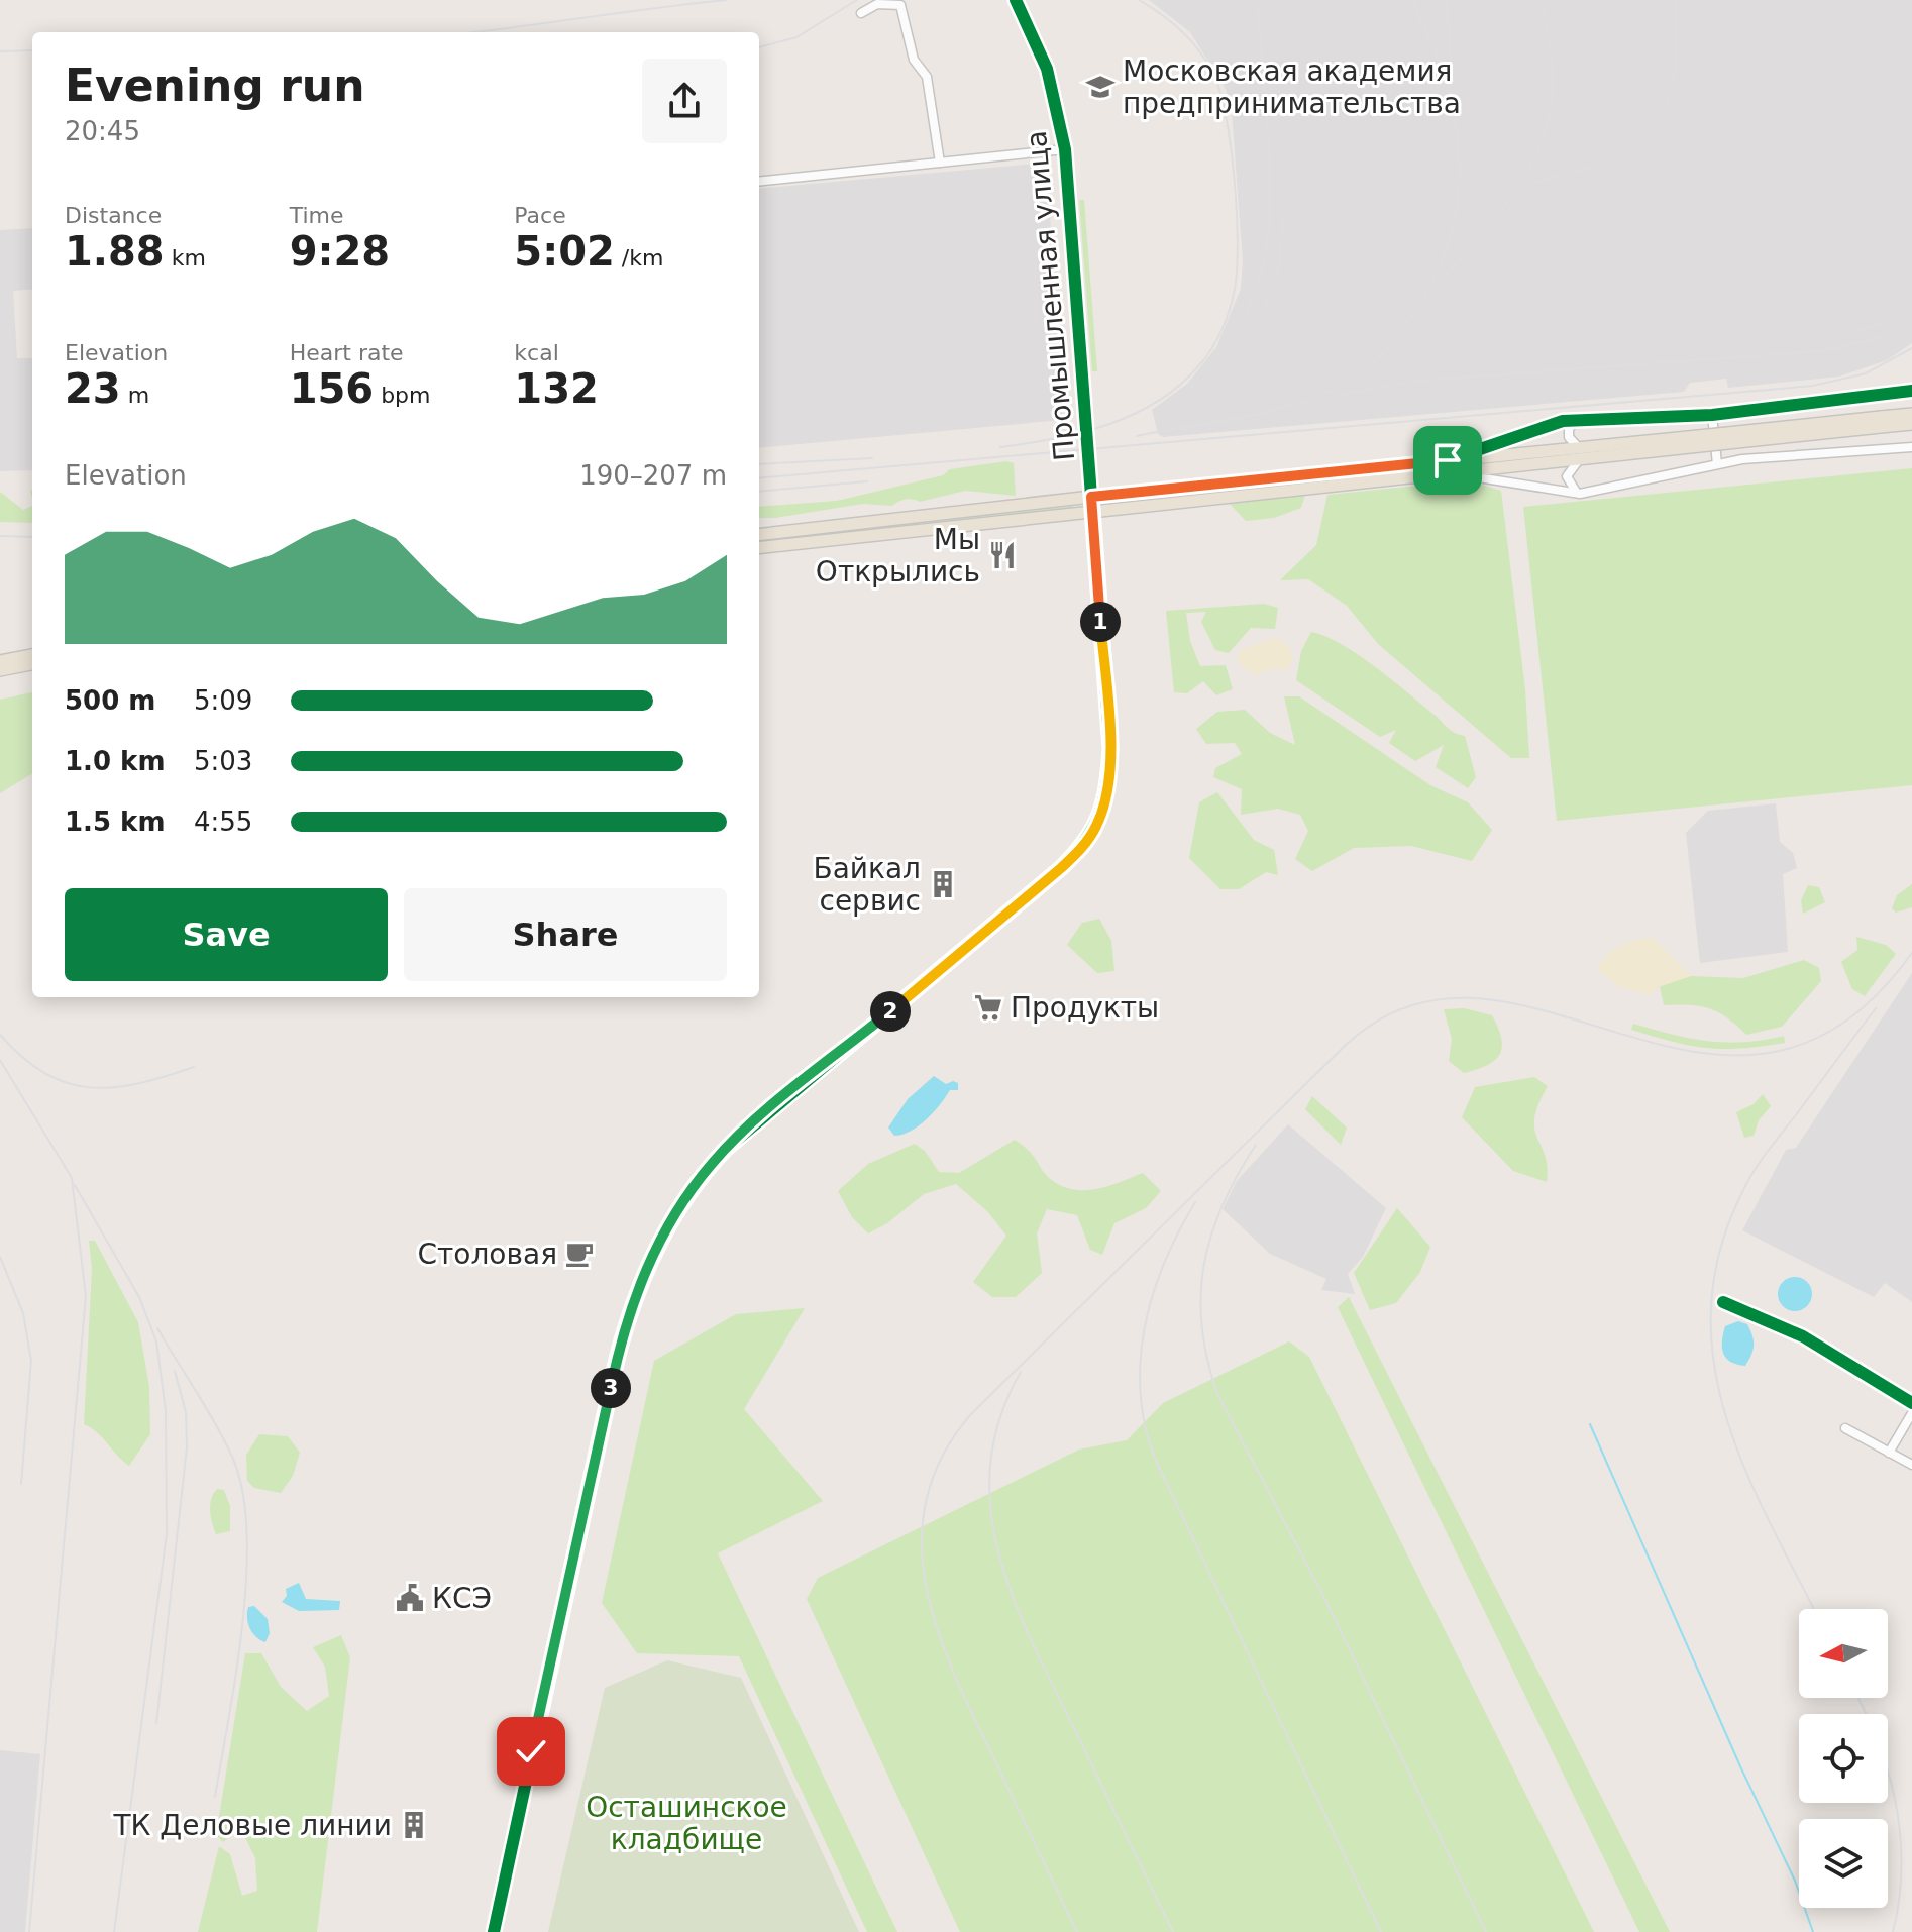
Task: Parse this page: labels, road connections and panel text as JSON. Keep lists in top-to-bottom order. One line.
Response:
{"streets":{"street":["Промышленная улица"]},"parks":["Осташинское кладбище"],"places":{"school or university":["Московская академия предпринимательства"],"restaurant":["Мы Открылись"],"building":["Байкал сервис","ТК Деловые линии"],"supermarket":["Продукты"],"cafe":["Столовая"],"public building":["КСЭ"]},"north":"left","page":{"heading":["Evening run","20:45"],"stats":[["Distance","1.88 km"],["Time","9:28"],["Pace","5:02 /km"],["Elevation","23 m"],["Heart rate","156 bpm"],["kcal","132"]],"chart":["Elevation","190–207 m"],"pins":["1","2","3"],"list":[{"name":"500 m","note":"5:09"},{"name":"1.0 km","note":"5:03"},{"name":"1.5 km","note":"4:55"}],"buttons":["Save","Share"]}}
